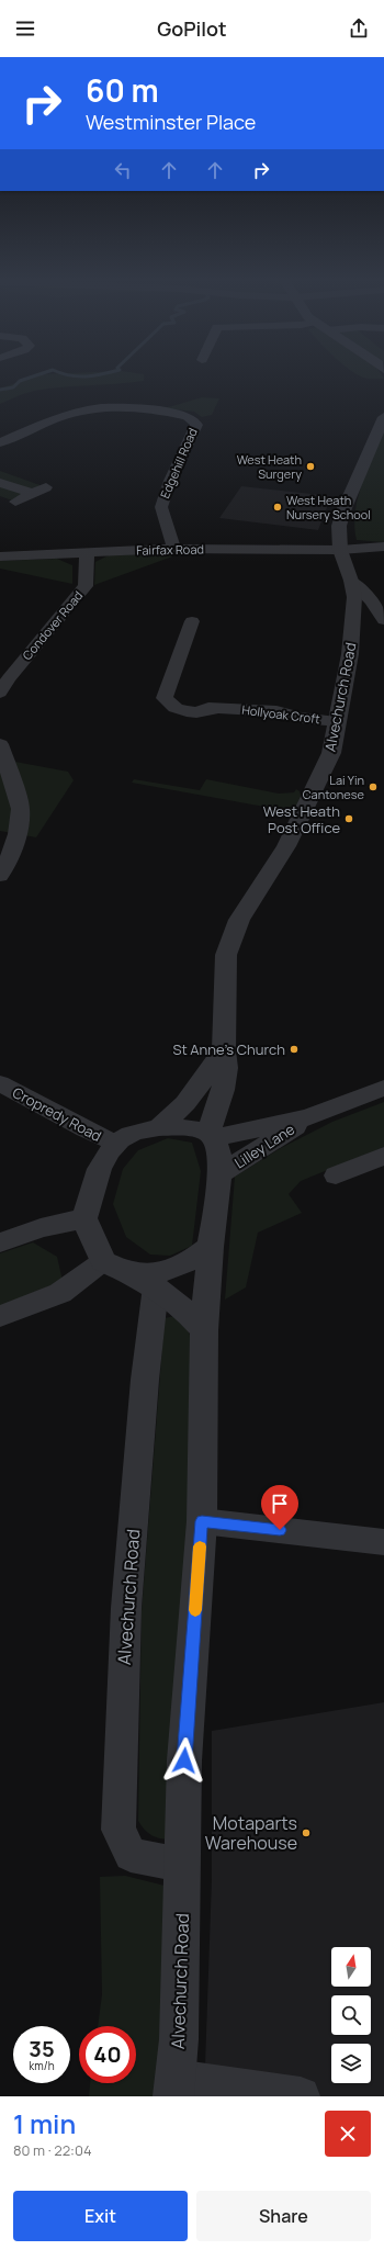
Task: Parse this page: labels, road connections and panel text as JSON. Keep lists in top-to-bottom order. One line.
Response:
{"streets":{"street":["Edgehill Road","Fairfax Road","Condover Road","Alvechurch Road","Hollyoak Croft","Cropredy Road","Lilley Lane"]},"crossings":[["Edgehill Road","Fairfax Road"],["Fairfax Road","Condover Road"],["Fairfax Road","Alvechurch Road"],["Alvechurch Road","Hollyoak Croft"],["Alvechurch Road","Cropredy Road"],["Alvechurch Road","Lilley Lane"],["Cropredy Road","Lilley Lane"]],"places":["West Heath Surgery","West Heath Nursery School","Lai Yin Cantonese","West Heath Post Office","St Anne's Church","Motaparts Warehouse"],"north":"top","page":{"header":"GoPilot","turn":["60 m","Westminster Place"],"speed":"35 km/h","limit":"40","heading":["1 min","80 m · 22:04"],"buttons":["Exit","Share"]}}
